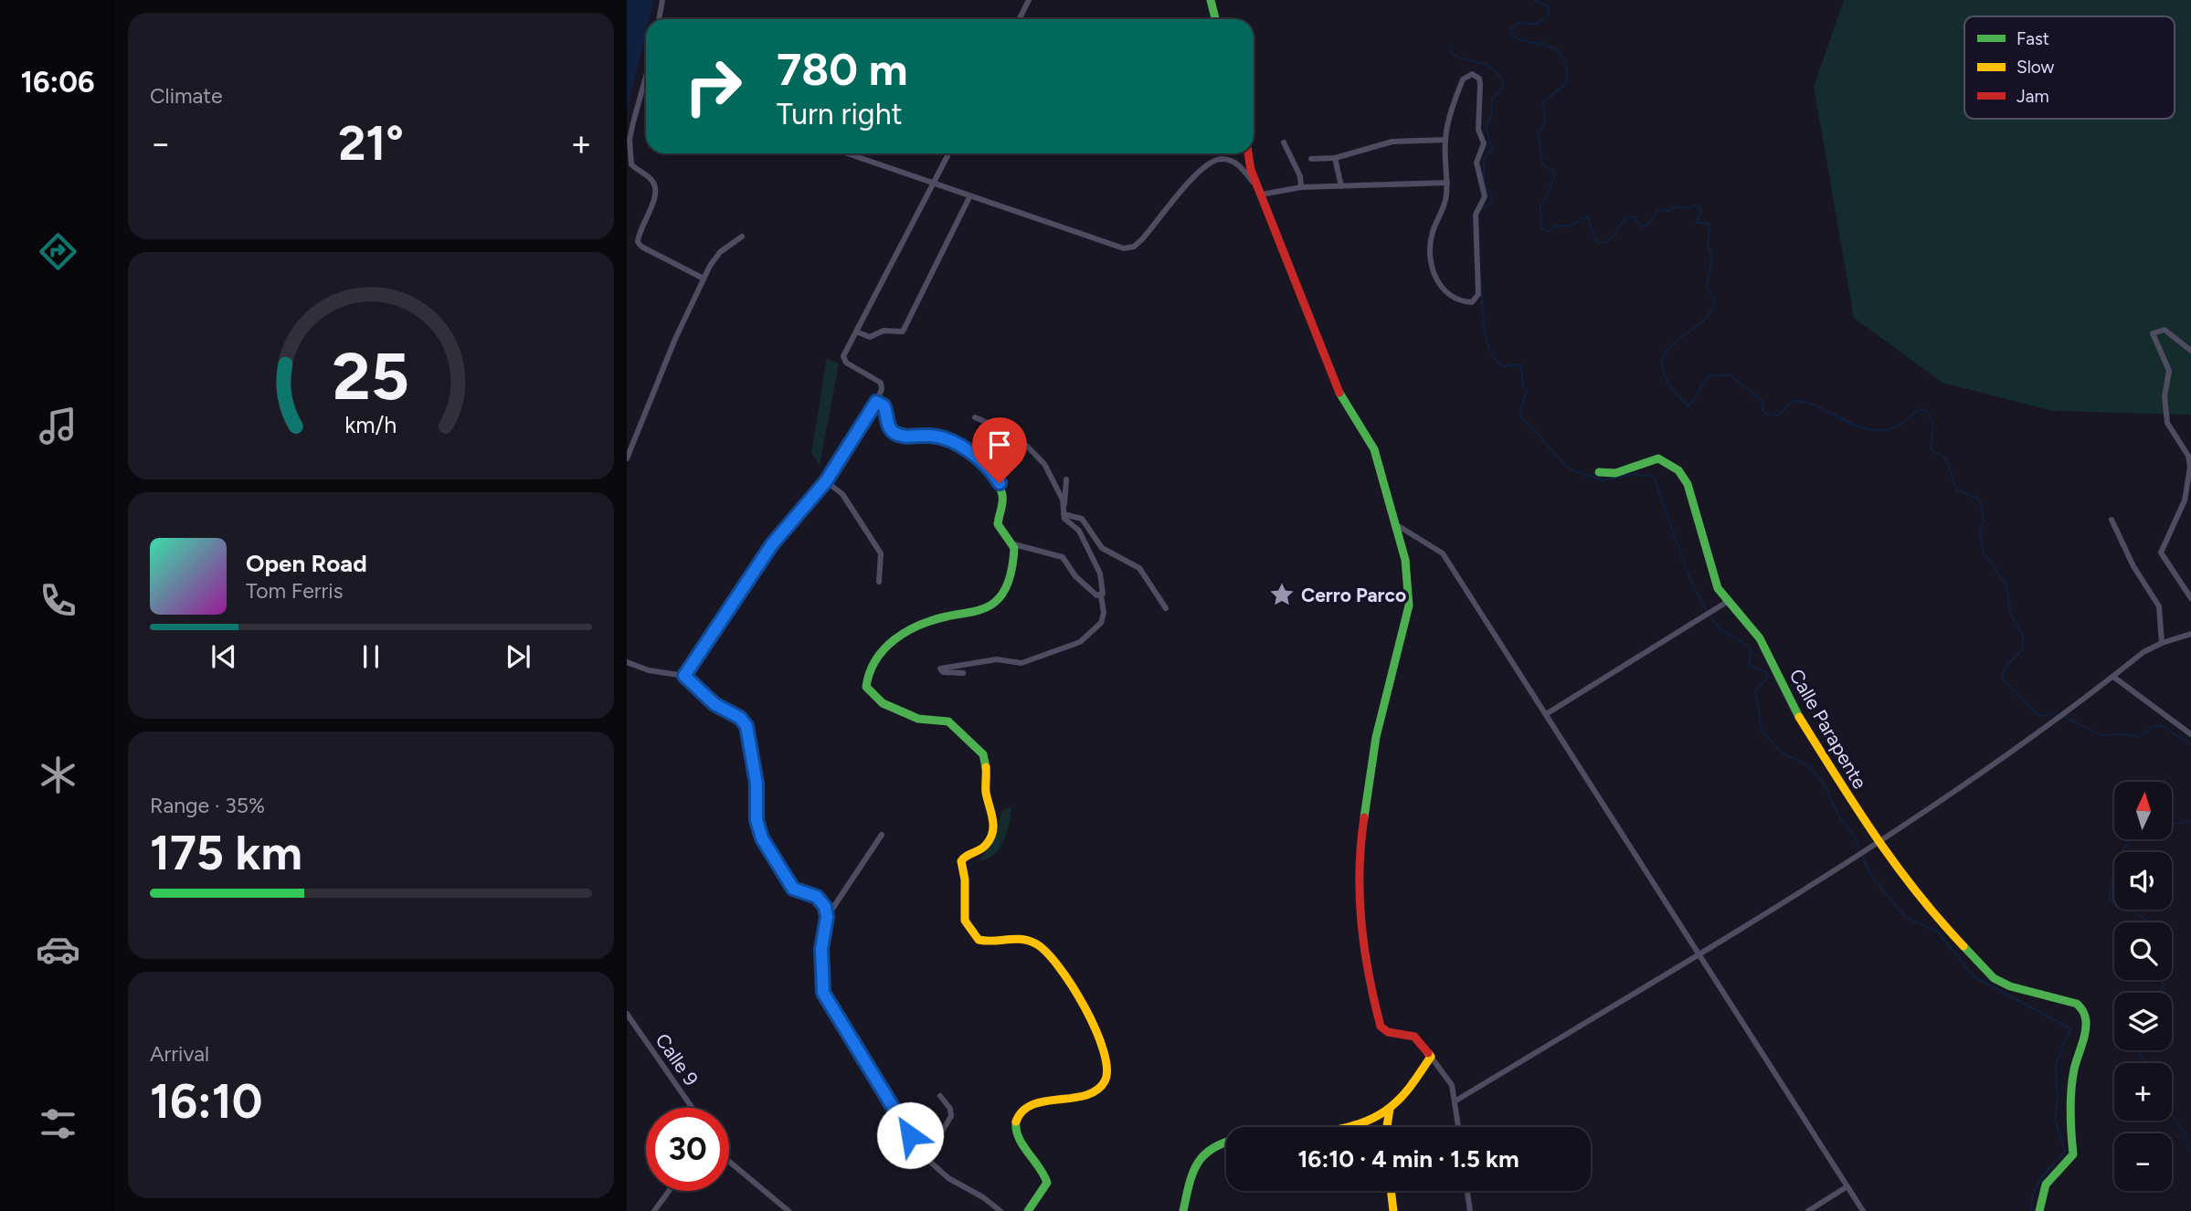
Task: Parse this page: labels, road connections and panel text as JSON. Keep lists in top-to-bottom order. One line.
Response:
{"streets":{"street":["Calle Parapente","Calle 9"]},"places":{"place":["Cerro Parco"]},"legend":["Fast","Slow","Jam"],"north":"top","page":{"tabs":"16:06","tile":["Climate",["Range · 35%","175 km"],["Arrival","16:10"]],"turn":["780 m","Turn right"],"heat":["−","21°","+"],"song":["Open Road","Tom Ferris"],"map_buttons":["+","−"],"limit":"30","trip":"16:10 · 4 min · 1.5 km","gauge":["25","km/h"]}}
